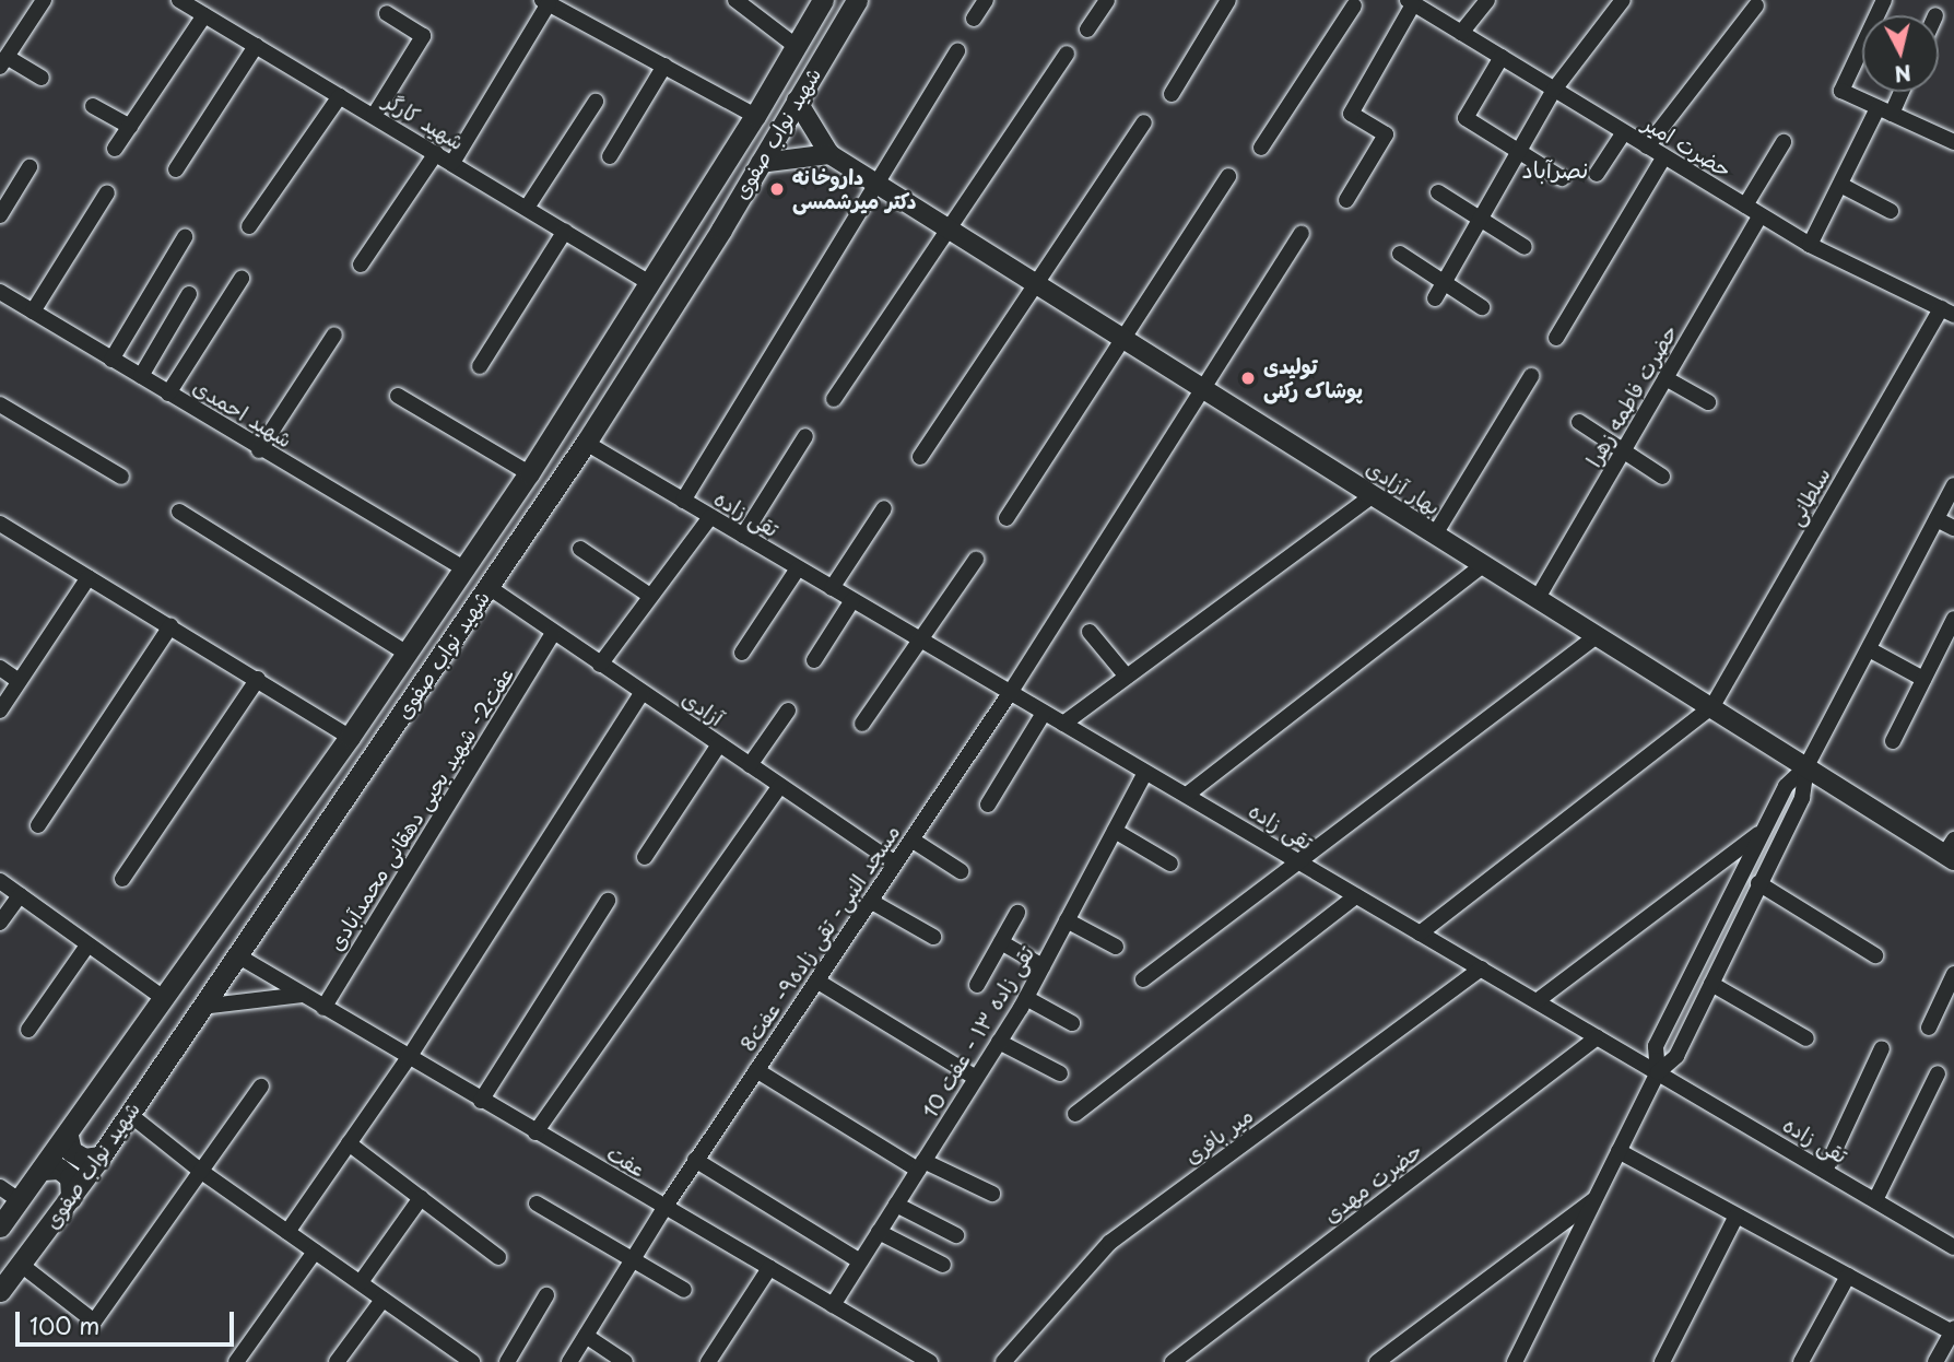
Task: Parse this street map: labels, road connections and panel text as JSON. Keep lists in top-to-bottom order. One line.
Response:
{"streets":{"main road":["شهید نواب صفوی"],"street":["شهید کارگر","حضرت امیر","حضرت فاطمه زهرا","شهید احمدی","بهار آزادی","سلطانی","تقی زاده","آزادی","عفت2- شهید یحیی دهقانی محمدآبادی","مسجد النبی- تقی زاده۹- عفت8","تقی زاده ۱۳ - عفت 10","میر بافری","عفت","حضرت مهدی"]},"crossings":[["شهید کارگر","شهید نواب صفوی"],["شهید نواب صفوی","شهید احمدی"],["شهید نواب صفوی","بهار آزادی"],["شهید نواب صفوی","تقی زاده"],["شهید نواب صفوی","آزادی"],["شهید نواب صفوی","عفت"],["حضرت امیر","حضرت فاطمه زهرا"],["حضرت امیر","سلطانی"],["حضرت فاطمه زهرا","بهار آزادی"],["بهار آزادی","سلطانی"],["بهار آزادی","مسجد النبی- تقی زاده۹- عفت8"],["تقی زاده","مسجد النبی- تقی زاده۹- عفت8"],["تقی زاده","تقی زاده ۱۳ - عفت 10"],["تقی زاده","میر بافری"],["تقی زاده","حضرت مهدی"],["آزادی","عفت2- شهید یحیی دهقانی محمدآبادی"],["آزادی","مسجد النبی- تقی زاده۹- عفت8"],["عفت2- شهید یحیی دهقانی محمدآبادی","عفت"],["مسجد النبی- تقی زاده۹- عفت8","عفت"],["تقی زاده ۱۳ - عفت 10","عفت"]],"districts":["نصرآباد"],"places":["داروخانه دکتر میرشمسی","تولیدی پوشاک رکنی"],"scale_bar":"100 m","north":"bottom"}
